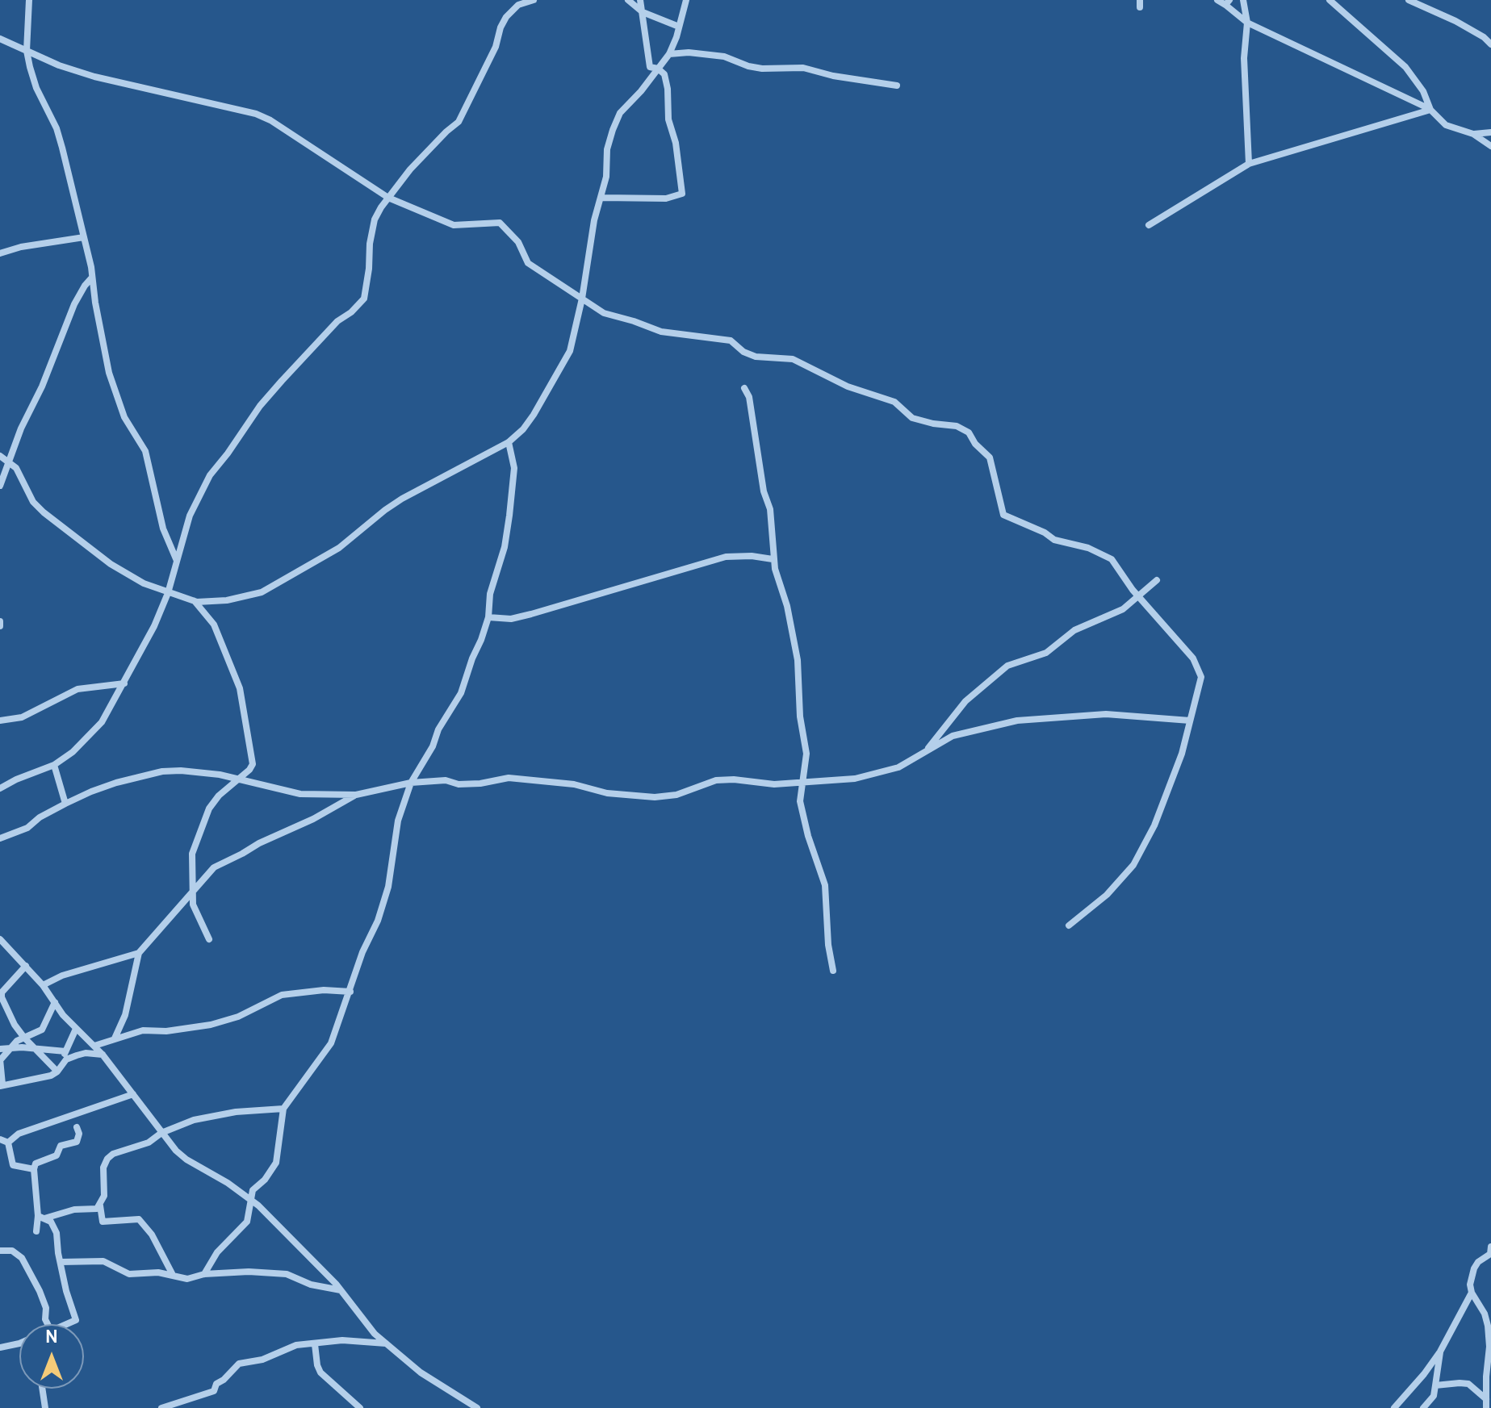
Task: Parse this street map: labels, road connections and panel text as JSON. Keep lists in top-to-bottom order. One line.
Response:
{"north":"top"}
